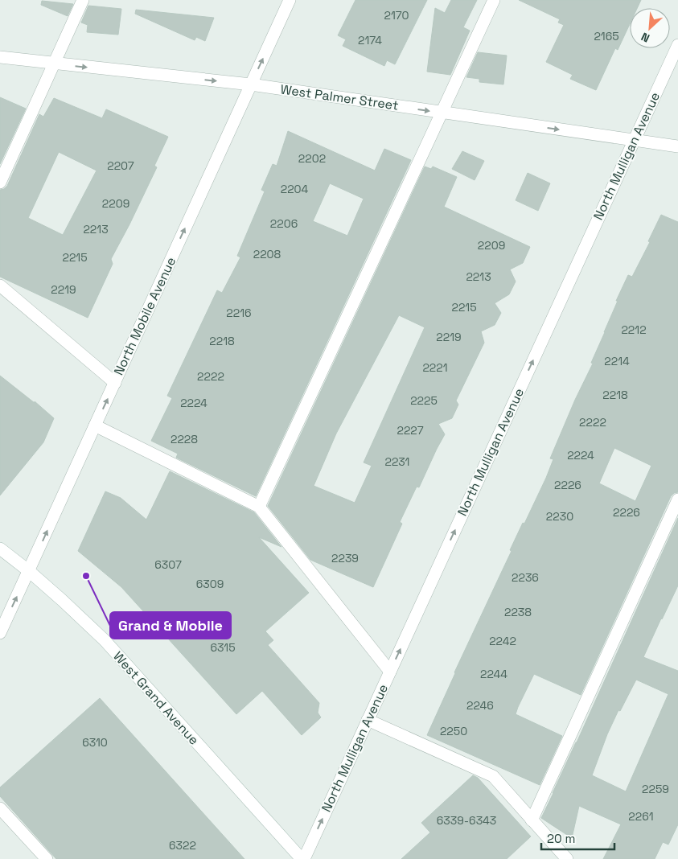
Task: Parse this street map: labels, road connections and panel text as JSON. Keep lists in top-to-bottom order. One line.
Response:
{"streets":{"street":["West Palmer Street","North Mulligan Avenue","North Mobile Avenue","West Grand Avenue"]},"crossings":[["West Palmer Street","North Mulligan Avenue"],["West Palmer Street","North Mobile Avenue"],["North Mulligan Avenue","West Grand Avenue"],["North Mobile Avenue","West Grand Avenue"]],"one_way":["West Palmer Street","North Mulligan Avenue","North Mobile Avenue"],"places":["Grand & Mobile"],"house_numbers":["2170","2165","2174","2202","2207","2204","2209","2206","2213","2209","2208","2215","2213","2219","2215","2216","2212","2219","2218","2214","2221","2222","2218","2225","2224","2222","2227","2228","2224","2231","2226","2226","2230","2239","6307","2236","6309","2238","2242","6315","2244","2246","2250","6310","2259","2261","6339-6343","6322"],"scale_bar":"20 m","north":"bottom left"}
